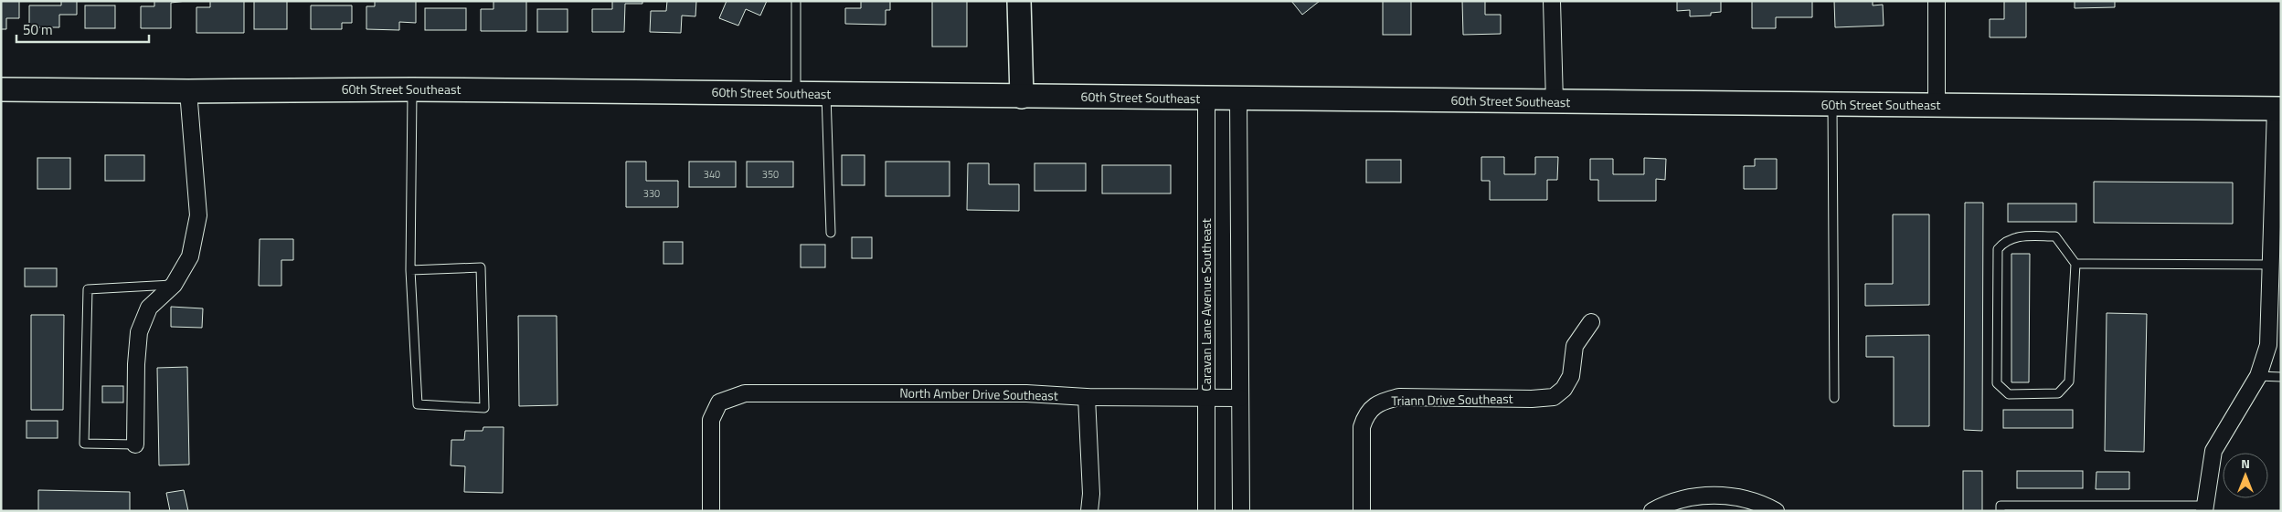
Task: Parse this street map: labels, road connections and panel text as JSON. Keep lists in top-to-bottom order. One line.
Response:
{"streets":{"main road":["60th Street Southeast"],"street":["Caravan Lane Avenue Southeast","North Amber Drive Southeast","Triann Drive Southeast"]},"crossings":[["60th Street Southeast","Caravan Lane Avenue Southeast"],["Caravan Lane Avenue Southeast","North Amber Drive Southeast"]],"house_numbers":["340","350","330"],"scale_bar":"50 m","north":"top"}
